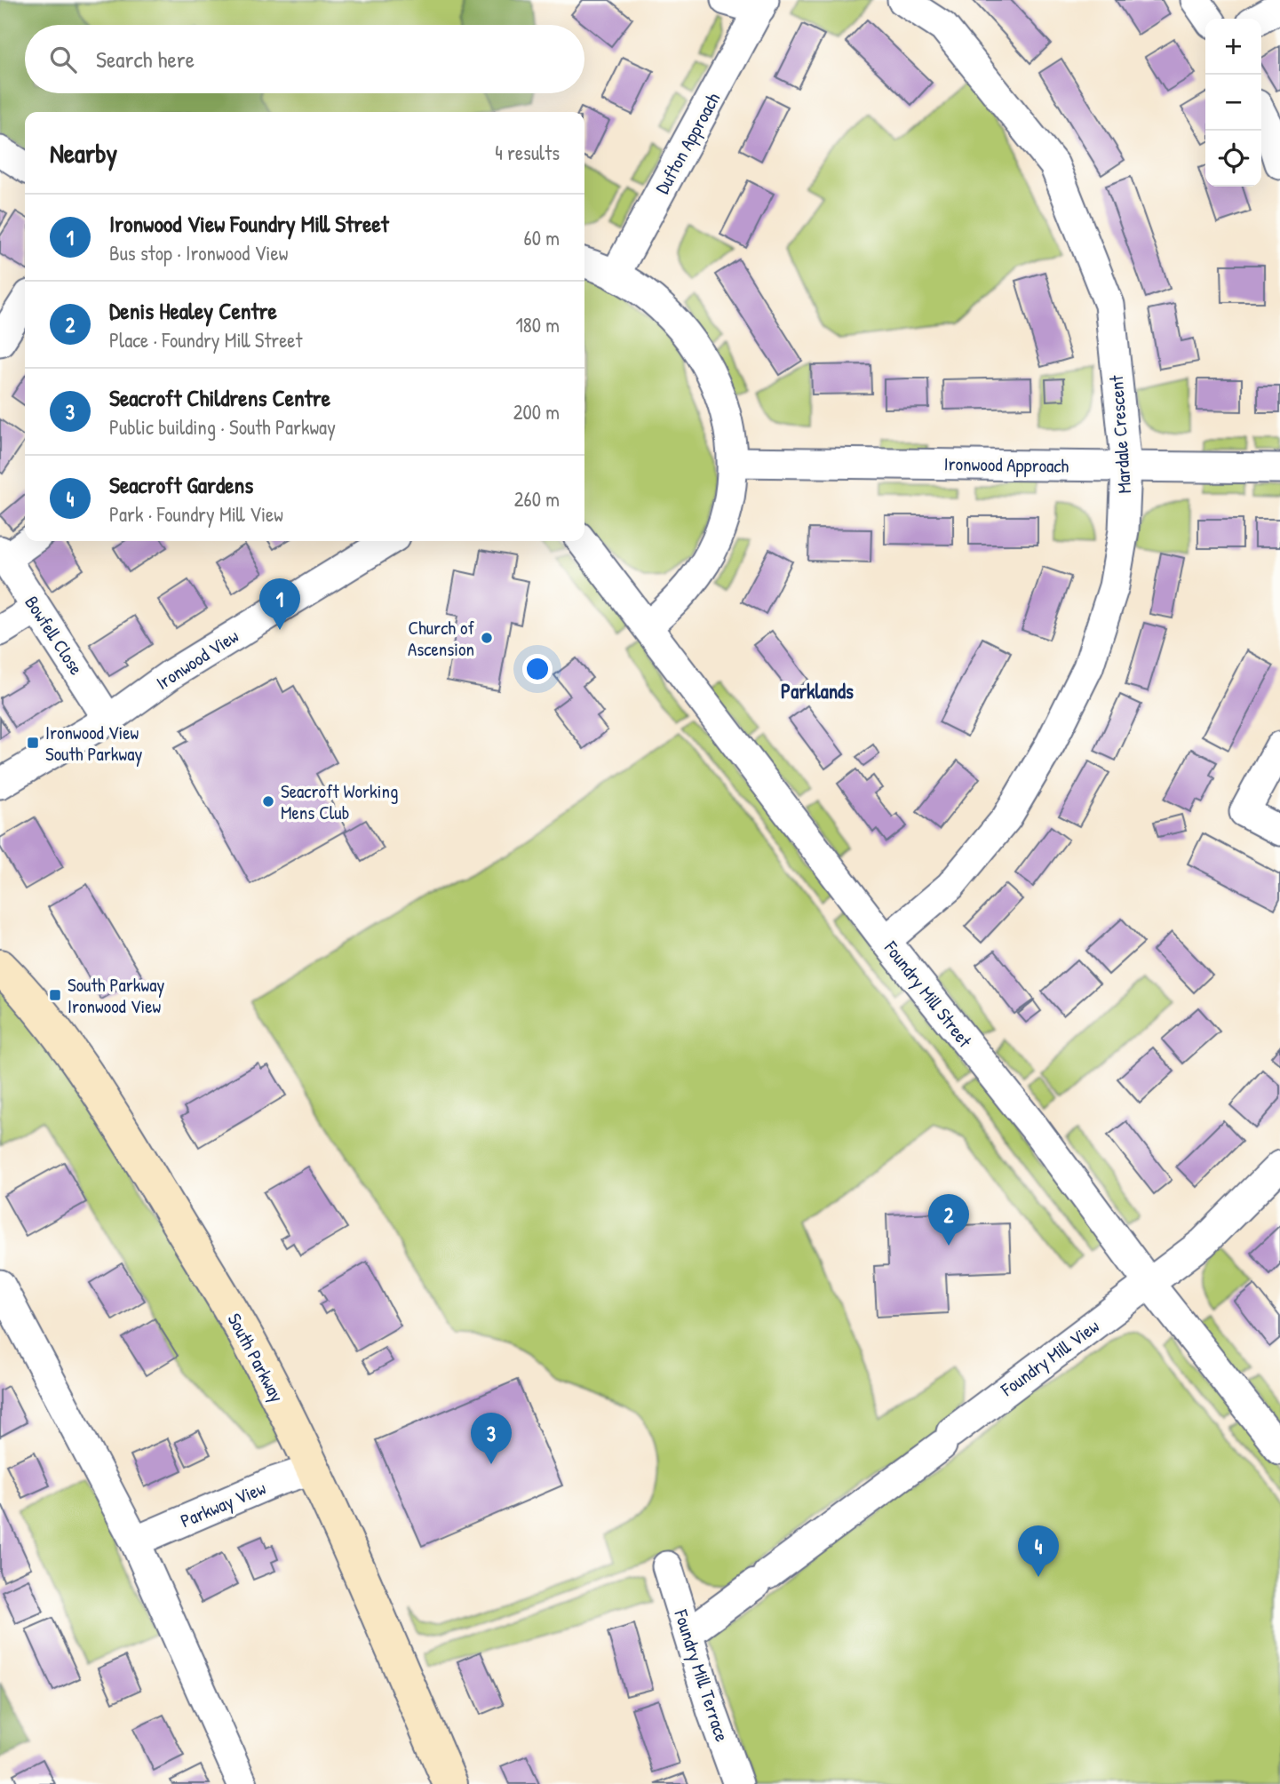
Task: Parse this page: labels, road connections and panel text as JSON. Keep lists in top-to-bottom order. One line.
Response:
{"streets":{"street":["Dufton Approach","Mardale Crescent","Ironwood Approach","Bowfell Close","Ironwood View","Foundry Mill Street","South Parkway","Foundry Mill View","Parkway View","Foundry Mill Terrace"]},"crossings":[["Mardale Crescent","Ironwood Approach"],["Mardale Crescent","Foundry Mill Street"],["Bowfell Close","Ironwood View"],["Foundry Mill Street","Foundry Mill View"],["South Parkway","Parkway View"],["Foundry Mill View","Foundry Mill Terrace"]],"districts":["Parklands"],"places":{"other":["Church of Ascension","Seacroft Working Mens Club"],"transit":["Ironwood View South Parkway","South Parkway Ironwood View"]},"page":{"map_buttons":["+","−"],"search":"Search here","heading":["Nearby","4 results"],"list":[{"mark":"1","name":"Ironwood View Foundry Mill Street","note":"Bus stop · Ironwood View","value":"60 m"},{"mark":"2","name":"Denis Healey Centre","note":"Place · Foundry Mill Street","value":"180 m"},{"mark":"3","name":"Seacroft Childrens Centre","note":"Public building · South Parkway","value":"200 m"},{"mark":"4","name":"Seacroft Gardens","note":"Park · Foundry Mill View","value":"260 m"}],"pins":["1","2","3","4"]}}
